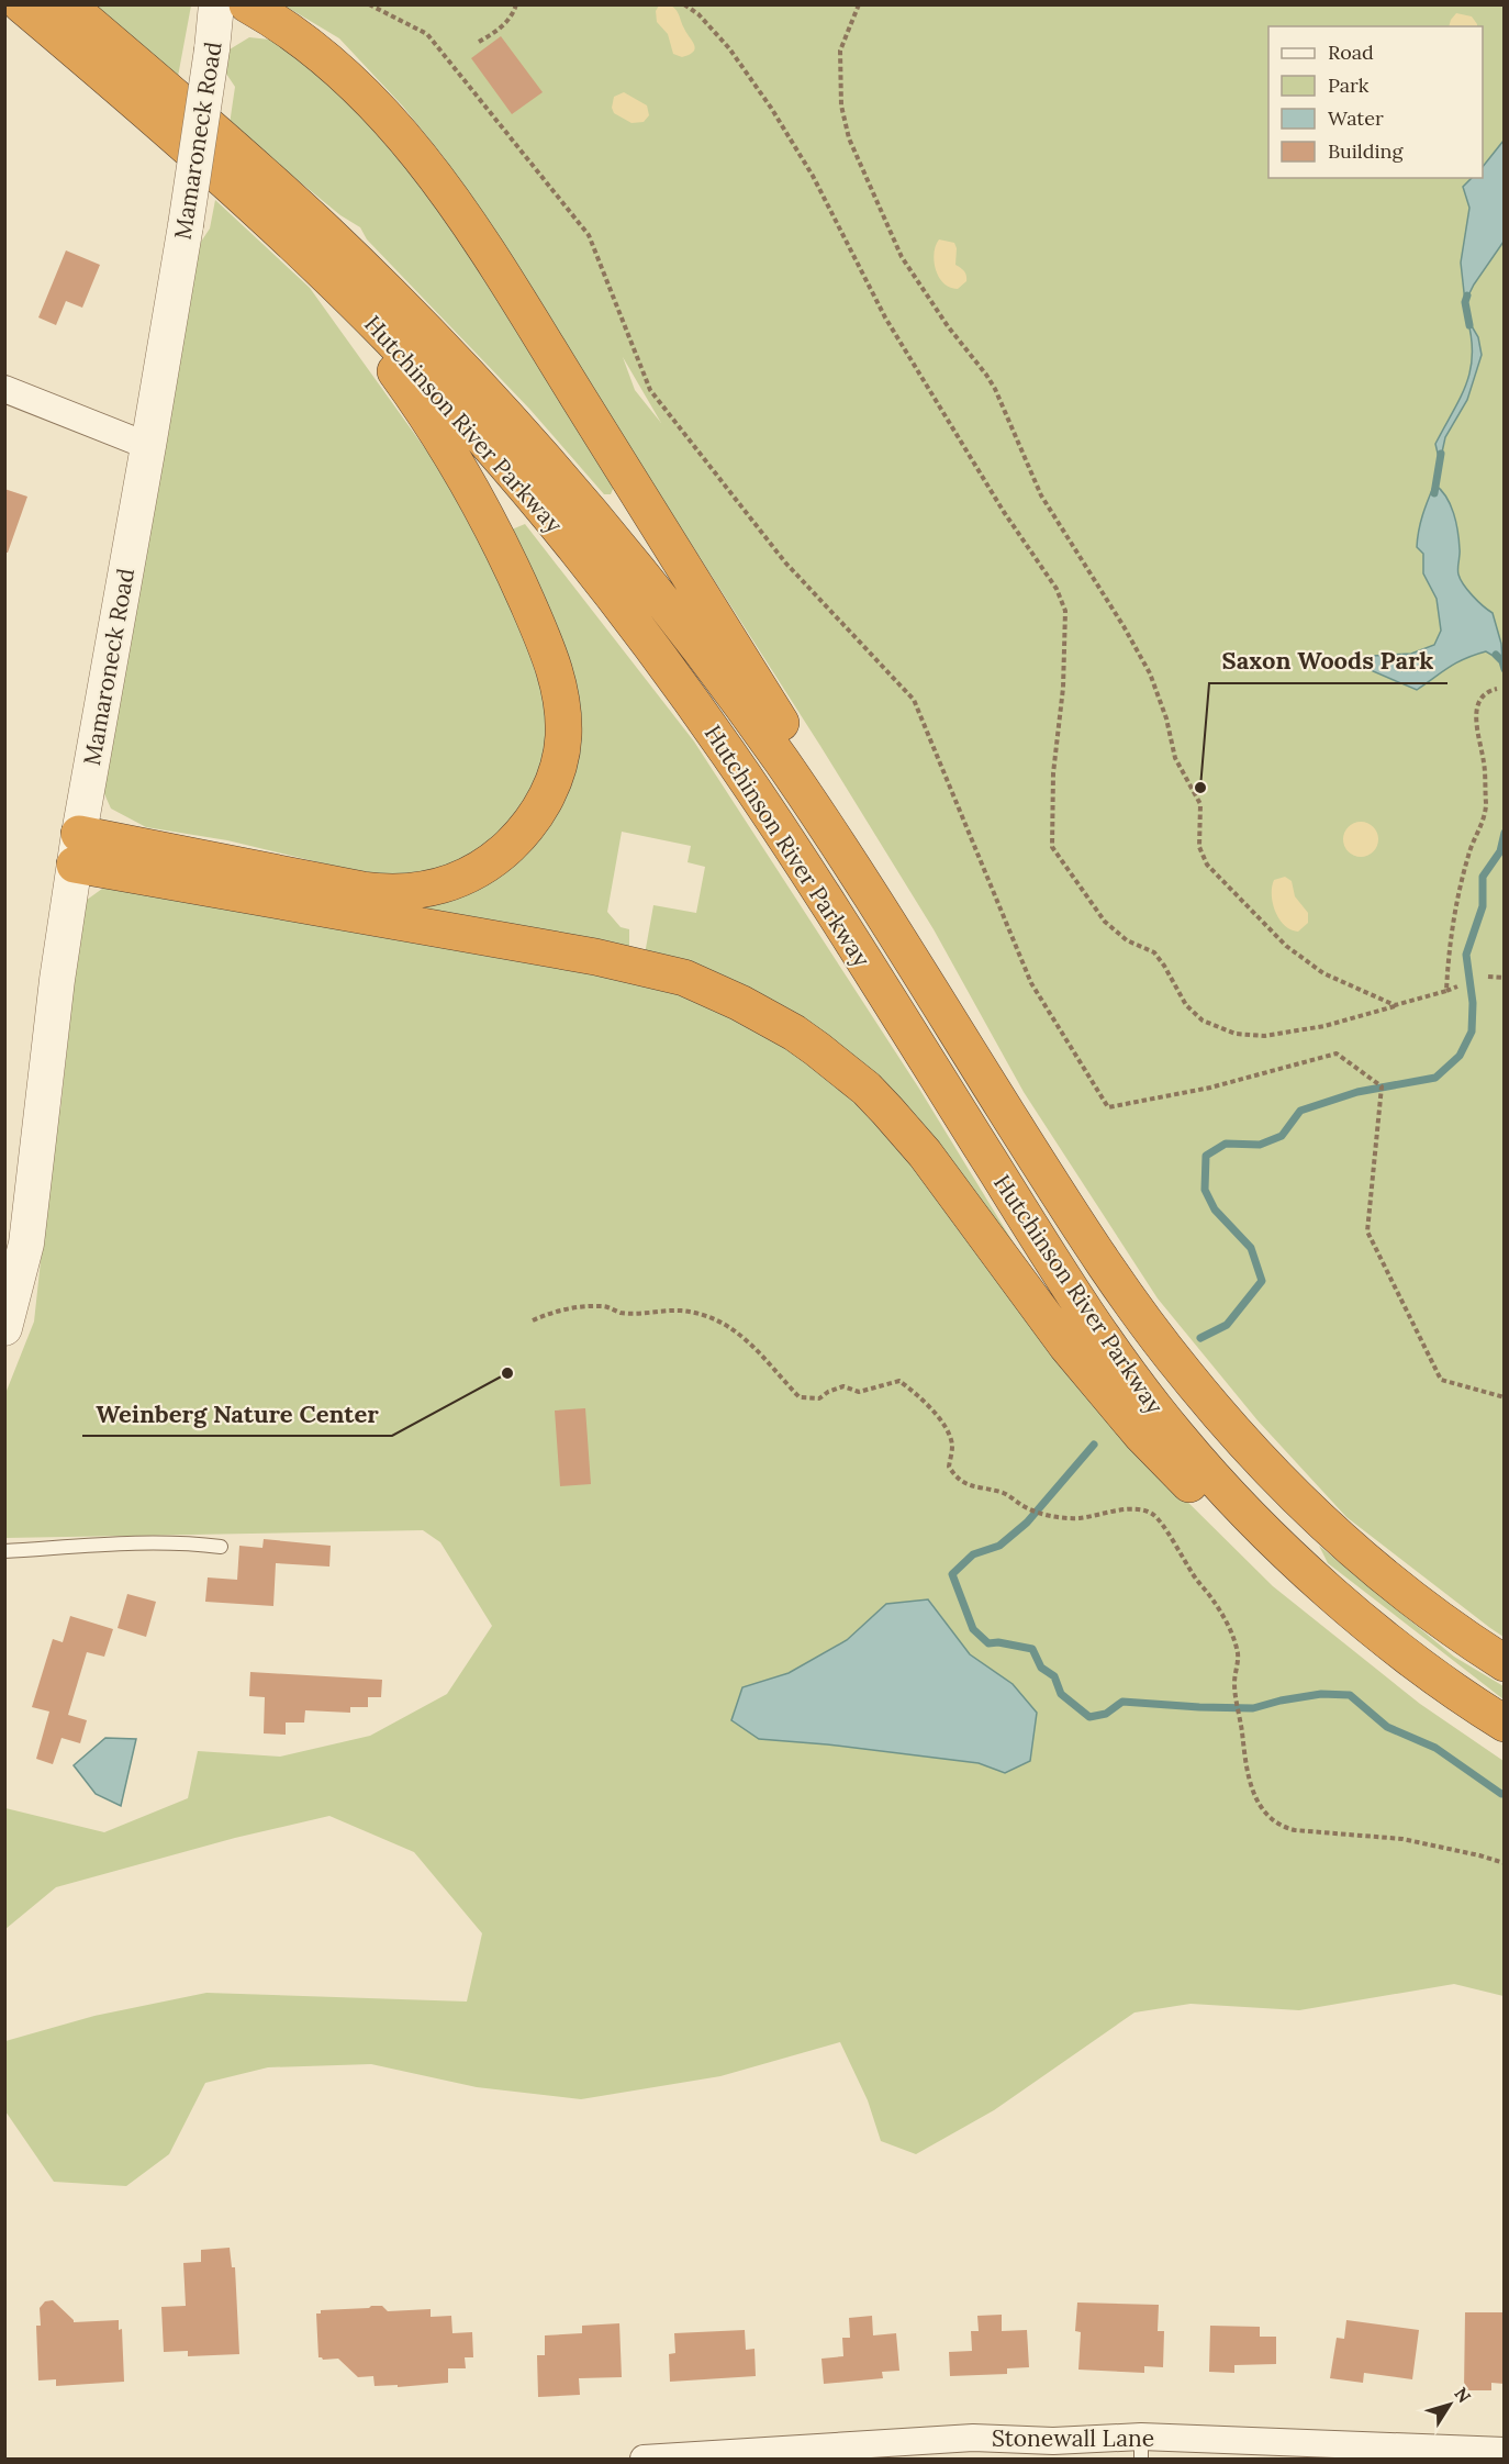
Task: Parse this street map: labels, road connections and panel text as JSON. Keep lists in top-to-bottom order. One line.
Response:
{"streets":{"highway":["Hutchinson River Parkway"],"street":["Mamaroneck Road","Stonewall Lane"]},"places":["Saxon Woods Park","Weinberg Nature Center"],"legend":["Road","Park","Water","Building"],"north":"top right"}
